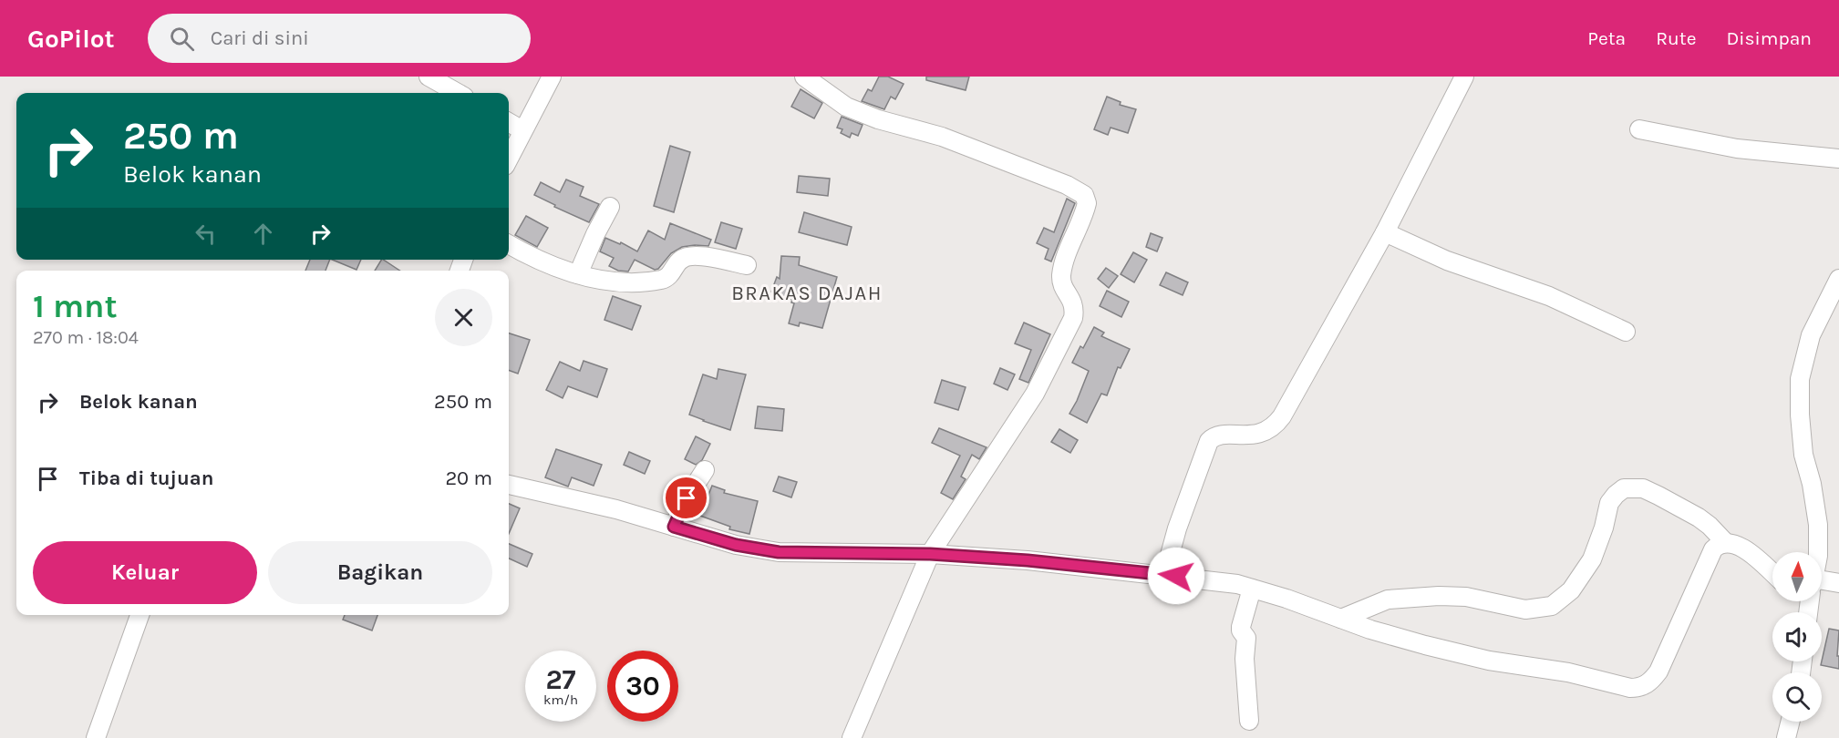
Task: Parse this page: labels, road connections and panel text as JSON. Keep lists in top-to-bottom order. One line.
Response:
{"districts":["BRAKAS DAJAH"],"north":"top","page":{"header":"GoPilot","search":"Cari di sini","nav":["Peta","Rute","Disimpan"],"turn":["250 m","Belok kanan"],"heading":["1 mnt","270 m · 18:04"],"list":[{"name":"Belok kanan","value":"250 m"},{"name":"Tiba di tujuan","value":"20 m"}],"buttons":["Keluar","Bagikan"],"speed":"27 km/h","limit":"30"}}
